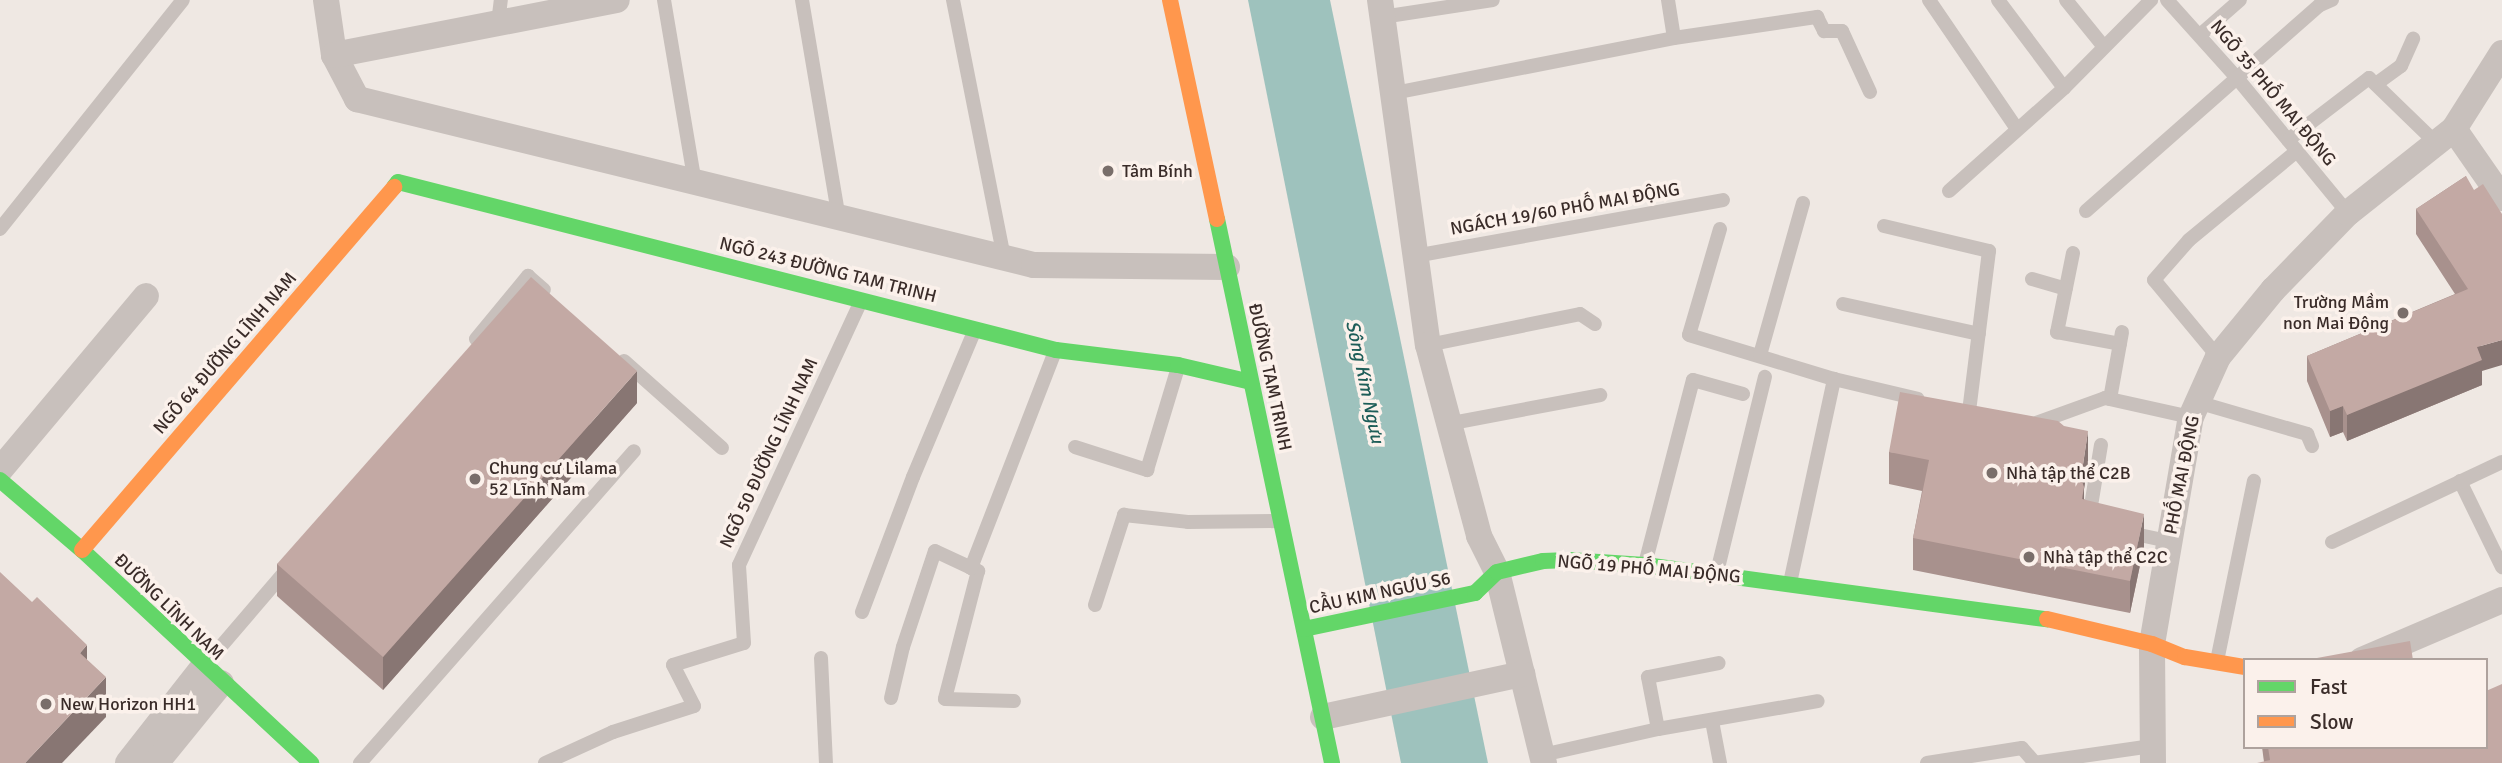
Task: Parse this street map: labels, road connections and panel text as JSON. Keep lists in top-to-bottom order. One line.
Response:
{"streets":{"street":["NGÕ 243 ĐƯỜNG TAM TRINH","NGÕ 64 ĐƯỜNG LĨNH NAM","ĐƯỜNG TAM TRINH","PHỐ MAI ĐỘNG","NGÕ 19 PHỐ MAI ĐỘNG","CẦU KIM NGƯU S6","ĐƯỜNG LĨNH NAM"],"lane":["NGÕ 35 PHỐ MAI ĐỘNG","NGÁCH 19/60 PHỐ MAI ĐỘNG","NGÕ 50 ĐƯỜNG LĨNH NAM"]},"crossings":[["NGÕ 35 PHỐ MAI ĐỘNG","PHỐ MAI ĐỘNG"],["NGÕ 243 ĐƯỜNG TAM TRINH","NGÕ 64 ĐƯỜNG LĨNH NAM"],["NGÕ 243 ĐƯỜNG TAM TRINH","ĐƯỜNG TAM TRINH"],["NGÕ 243 ĐƯỜNG TAM TRINH","NGÕ 50 ĐƯỜNG LĨNH NAM"],["NGÕ 64 ĐƯỜNG LĨNH NAM","ĐƯỜNG LĨNH NAM"],["ĐƯỜNG TAM TRINH","CẦU KIM NGƯU S6"],["PHỐ MAI ĐỘNG","NGÕ 19 PHỐ MAI ĐỘNG"],["NGÕ 19 PHỐ MAI ĐỘNG","CẦU KIM NGƯU S6"]],"water":["Sông Kim Ngưu"],"places":["Tâm Bính","Trường Mầm non Mai Động","Nhà tập thể C2B","Chung cư Lilama 52 Lĩnh Nam","Nhà tập thể C2C","New Horizon HH1"],"legend":["Fast","Slow"]}
